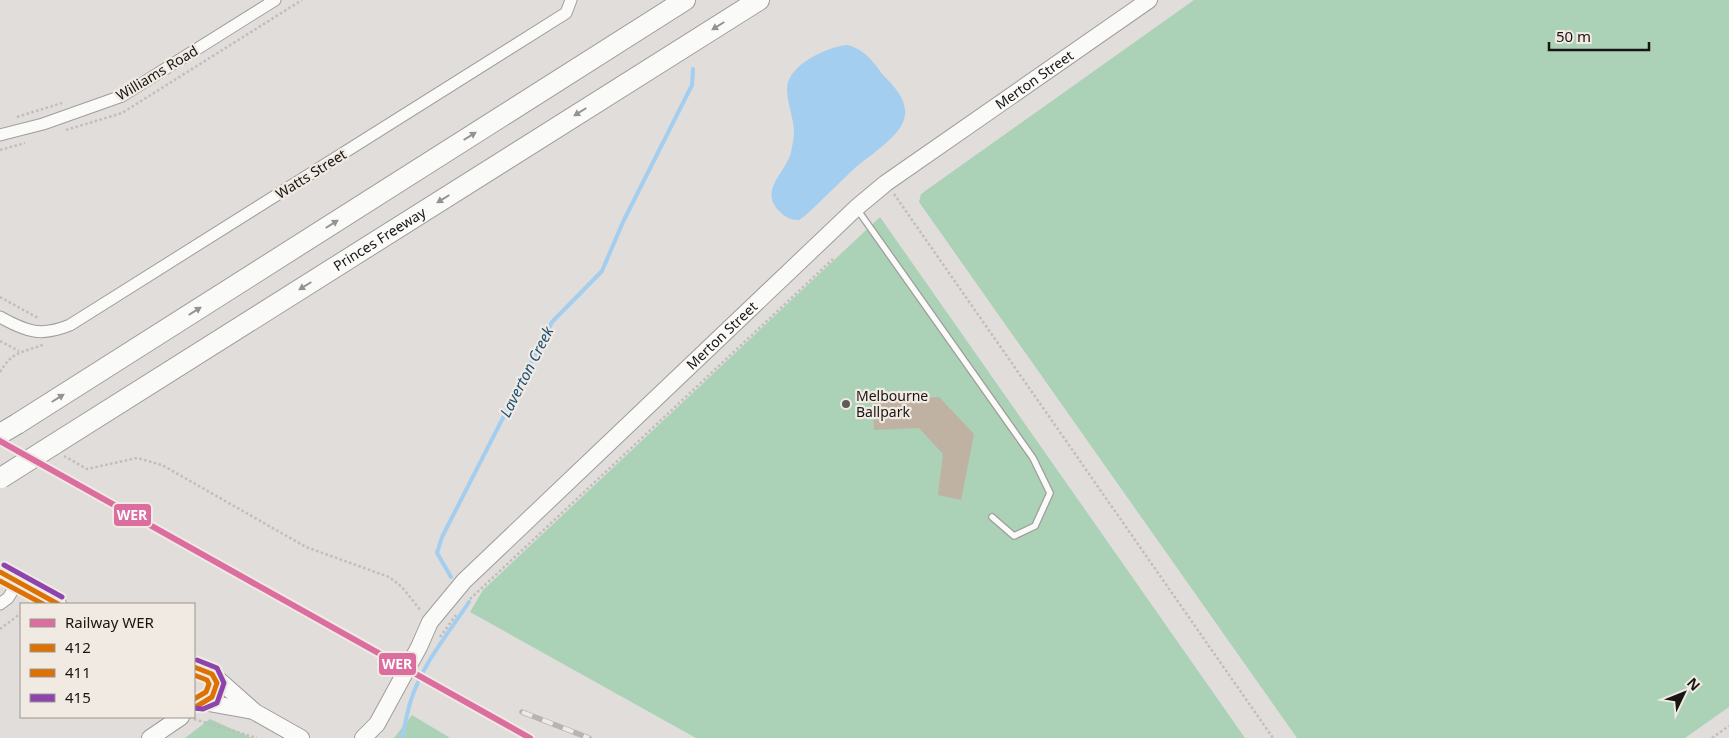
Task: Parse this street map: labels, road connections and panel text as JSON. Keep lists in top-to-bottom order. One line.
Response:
{"streets":{"highway":["Princes Freeway"],"street":["Williams Road","Merton Street","Watts Street"]},"water":["Laverton Creek"],"places":["Melbourne Ballpark"],"lines":["rail line WER","transit line 415","transit line 412","transit line 411"],"legend":["Railway WER","412","411","415"],"scale_bar":"50 m","north":"top right"}
